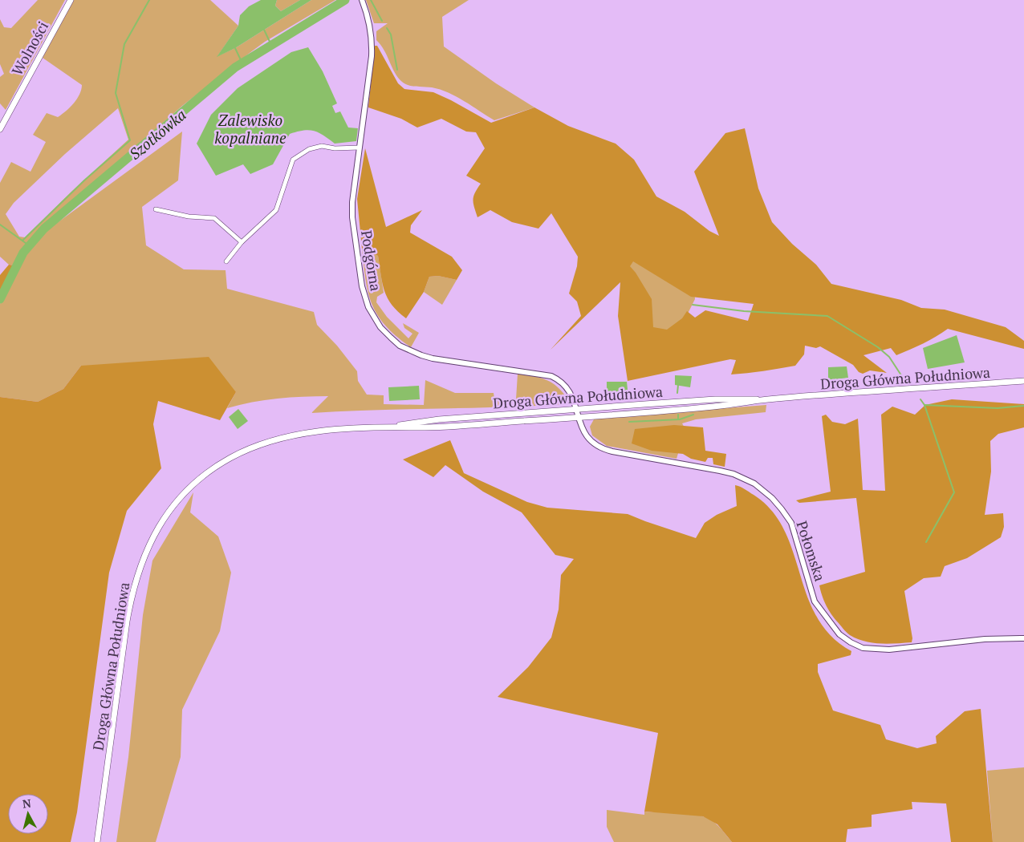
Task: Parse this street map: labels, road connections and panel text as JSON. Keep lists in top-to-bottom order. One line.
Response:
{"streets":{"main road":["Wolności","Droga Główna Południowa"],"street":["Podgórna","Połomska"]},"crossings":[["Podgórna","Połomska"],["Droga Główna Południowa","Połomska"]],"water":["Zalewisko kopalniane","Szotkówka"],"north":"top"}
